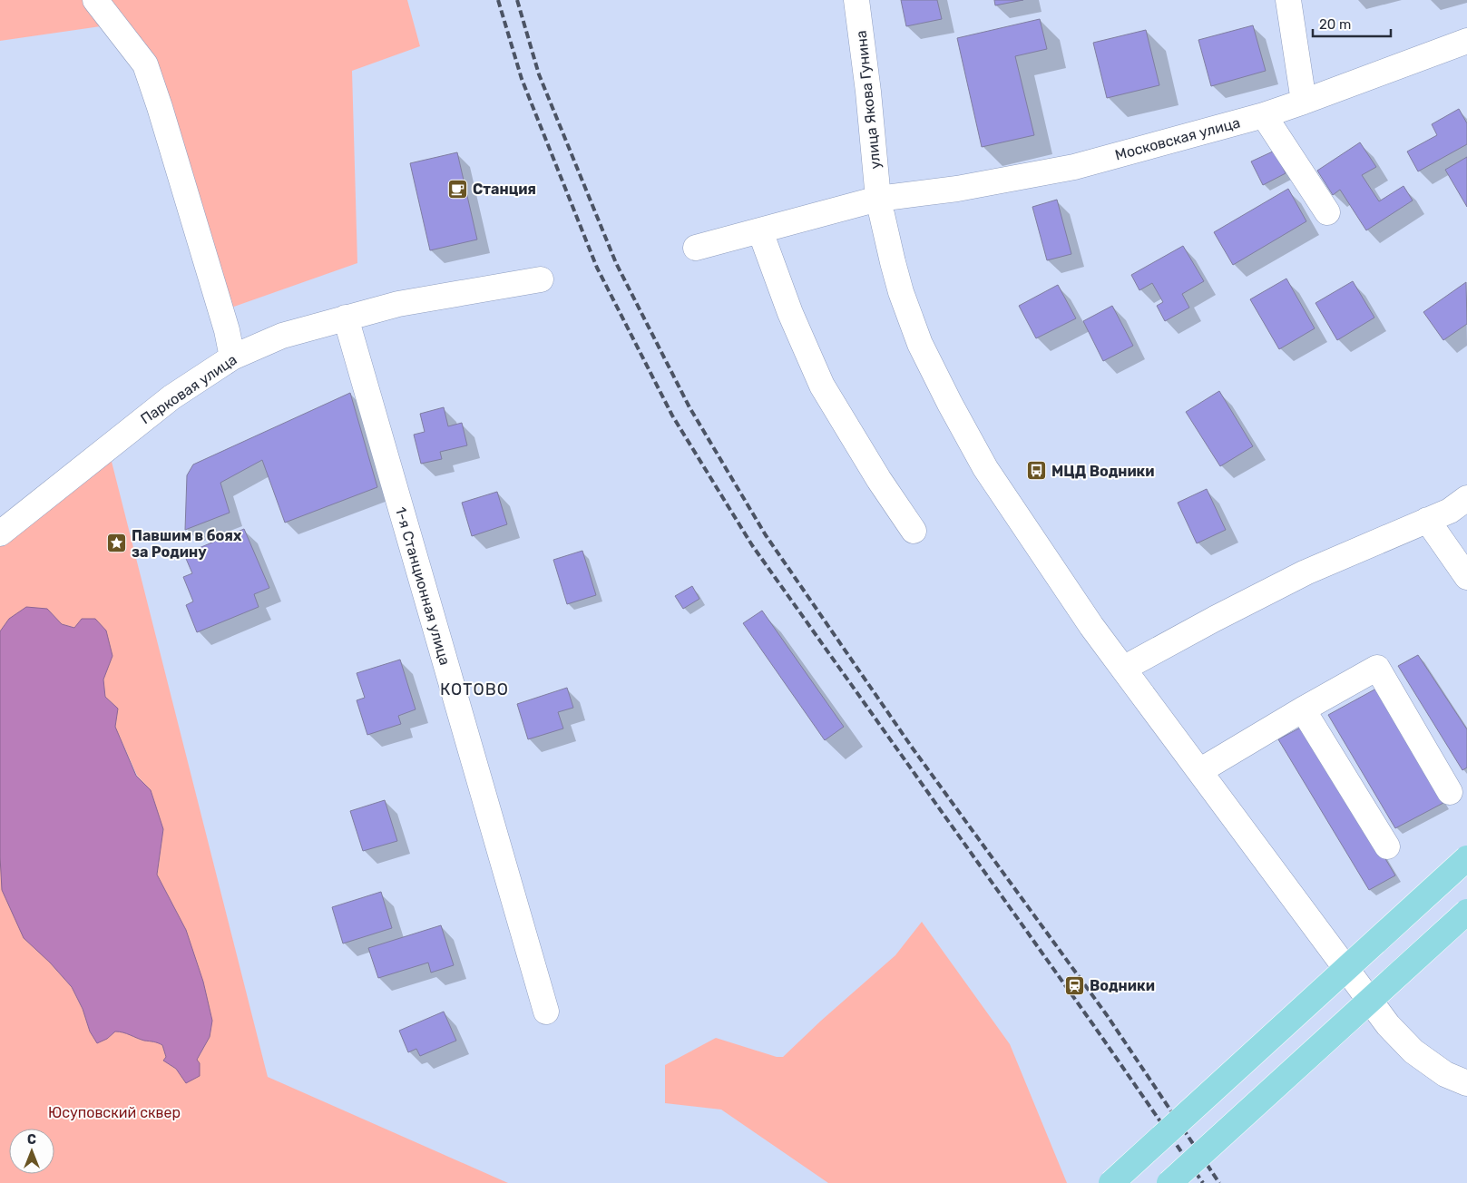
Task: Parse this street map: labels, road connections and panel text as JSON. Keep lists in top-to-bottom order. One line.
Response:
{"streets":{"street":["улица Якова Гунина","Московская улица","Парковая улица","1-я Станционная улица"]},"crossings":[["улица Якова Гунина","Московская улица"],["Парковая улица","1-я Станционная улица"]],"districts":["КОТОВО"],"parks":["Юсуповский сквер"],"places":{"cafe":["Станция"],"bus stop":["МЦД Водники"],"place":["Павшим в боях за Родину"],"station":["Водники"]},"scale_bar":"20 m","north":"top"}
